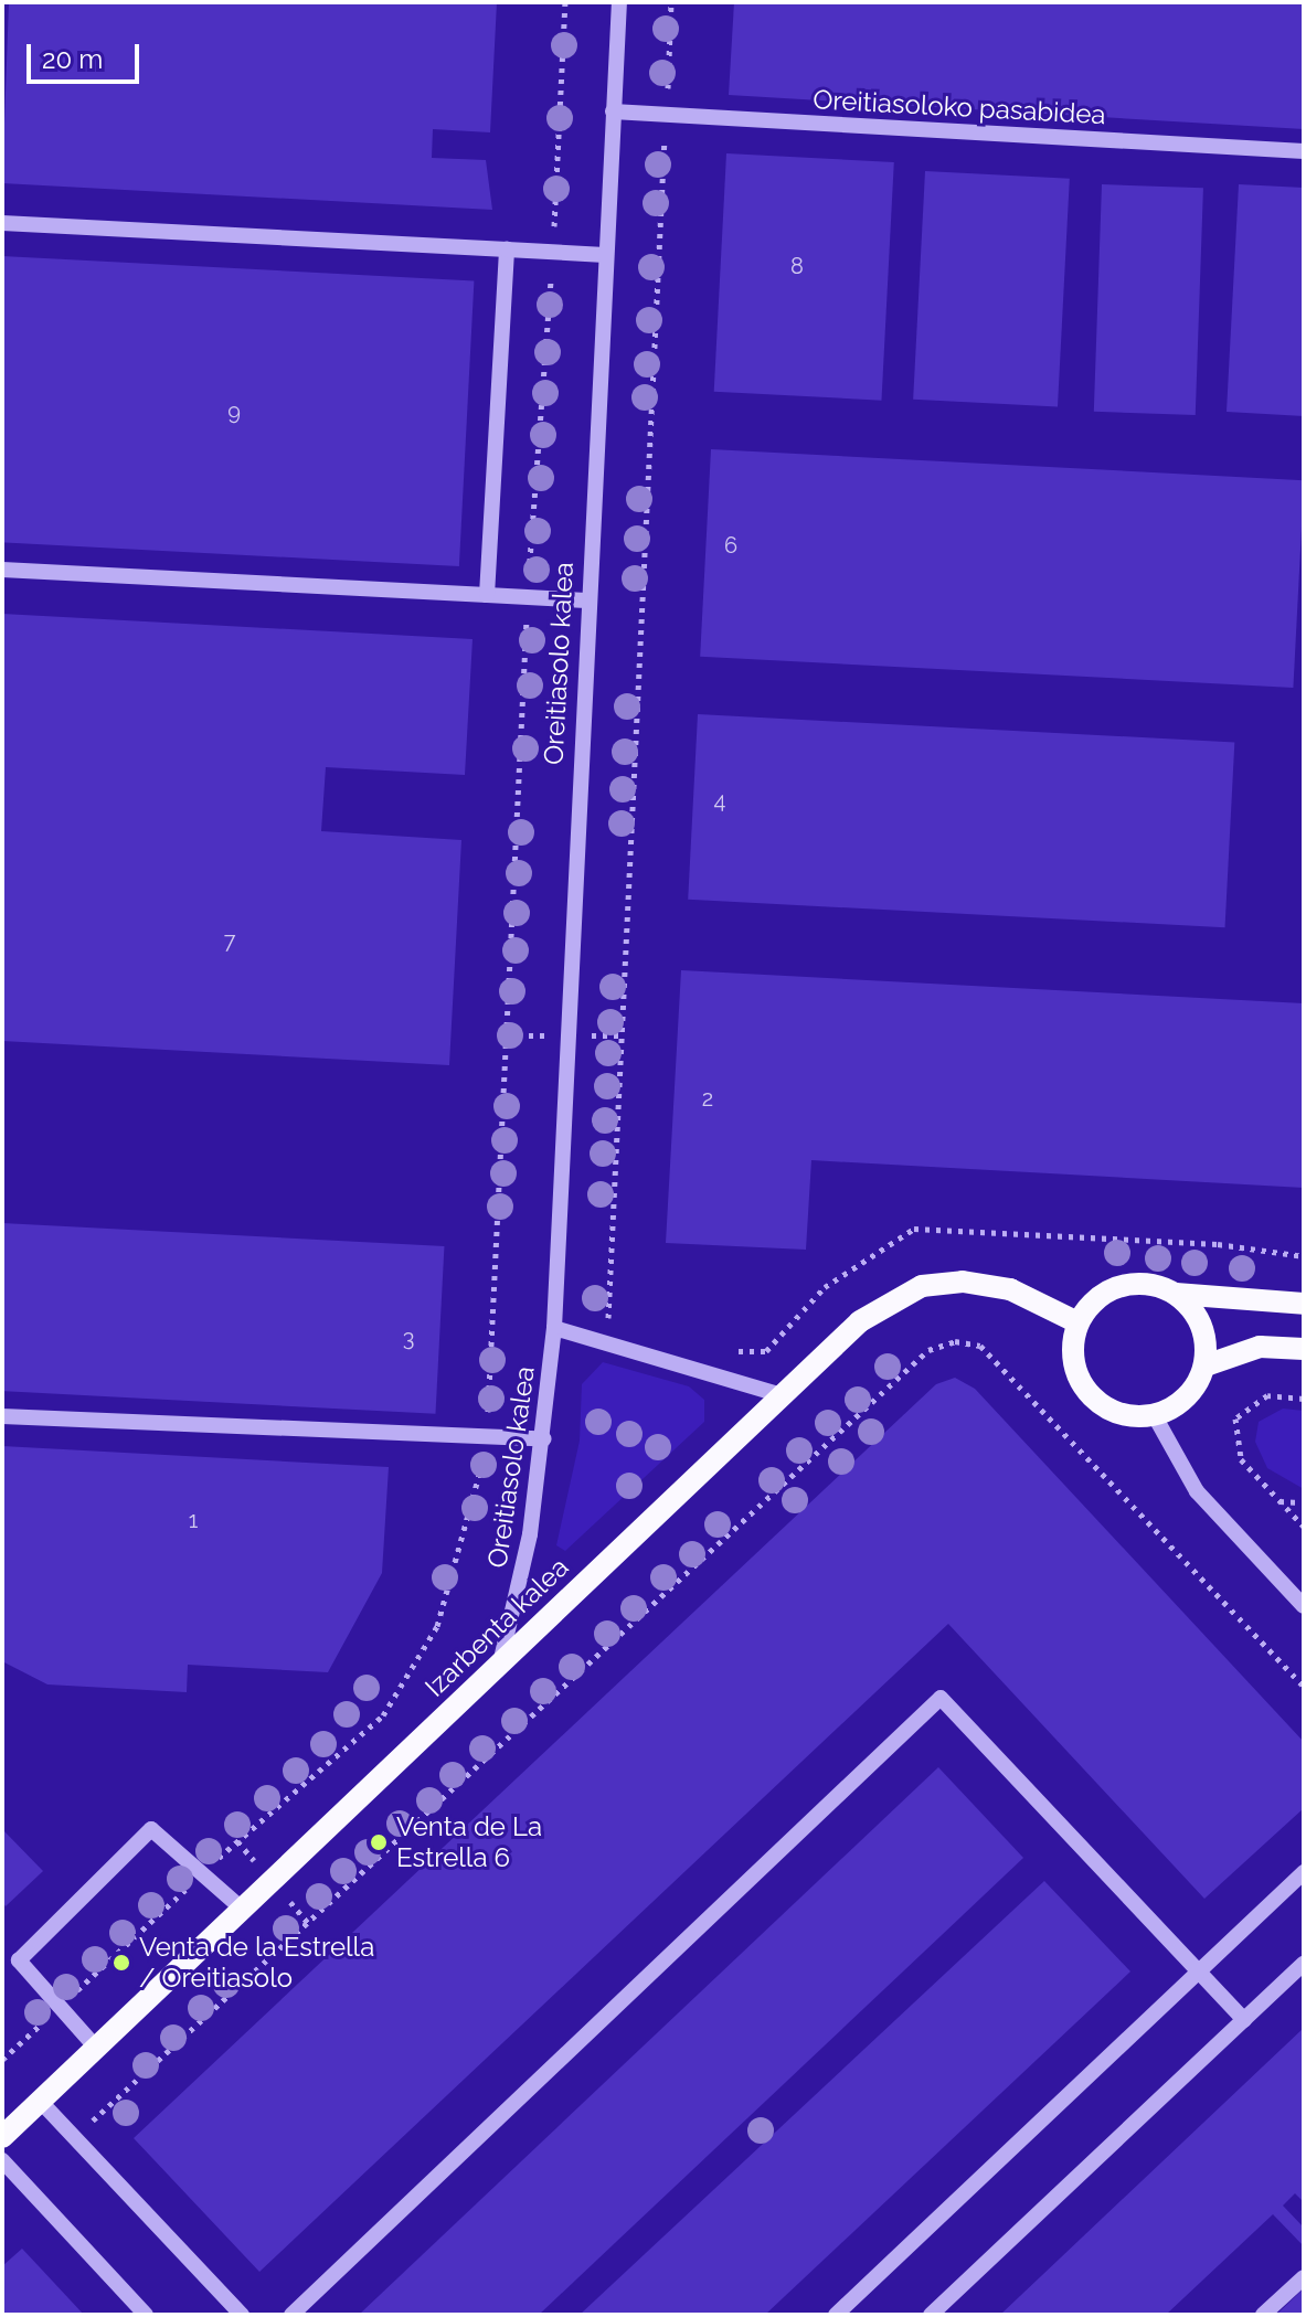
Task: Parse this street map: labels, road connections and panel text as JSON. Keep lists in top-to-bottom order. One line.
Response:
{"streets":{"main road":["Izarbenta kalea"],"street":["Oreitiasoloko pasabidea","Oreitiasolo kalea"]},"crossings":[["Oreitiasoloko pasabidea","Oreitiasolo kalea"],["Oreitiasolo kalea","Izarbenta kalea"]],"places":["Venta de La Estrella 6","Venta de la Estrella / Oreitiasolo"],"house_numbers":["8","9","6","4","7","2","3","1"],"scale_bar":"20 m"}
